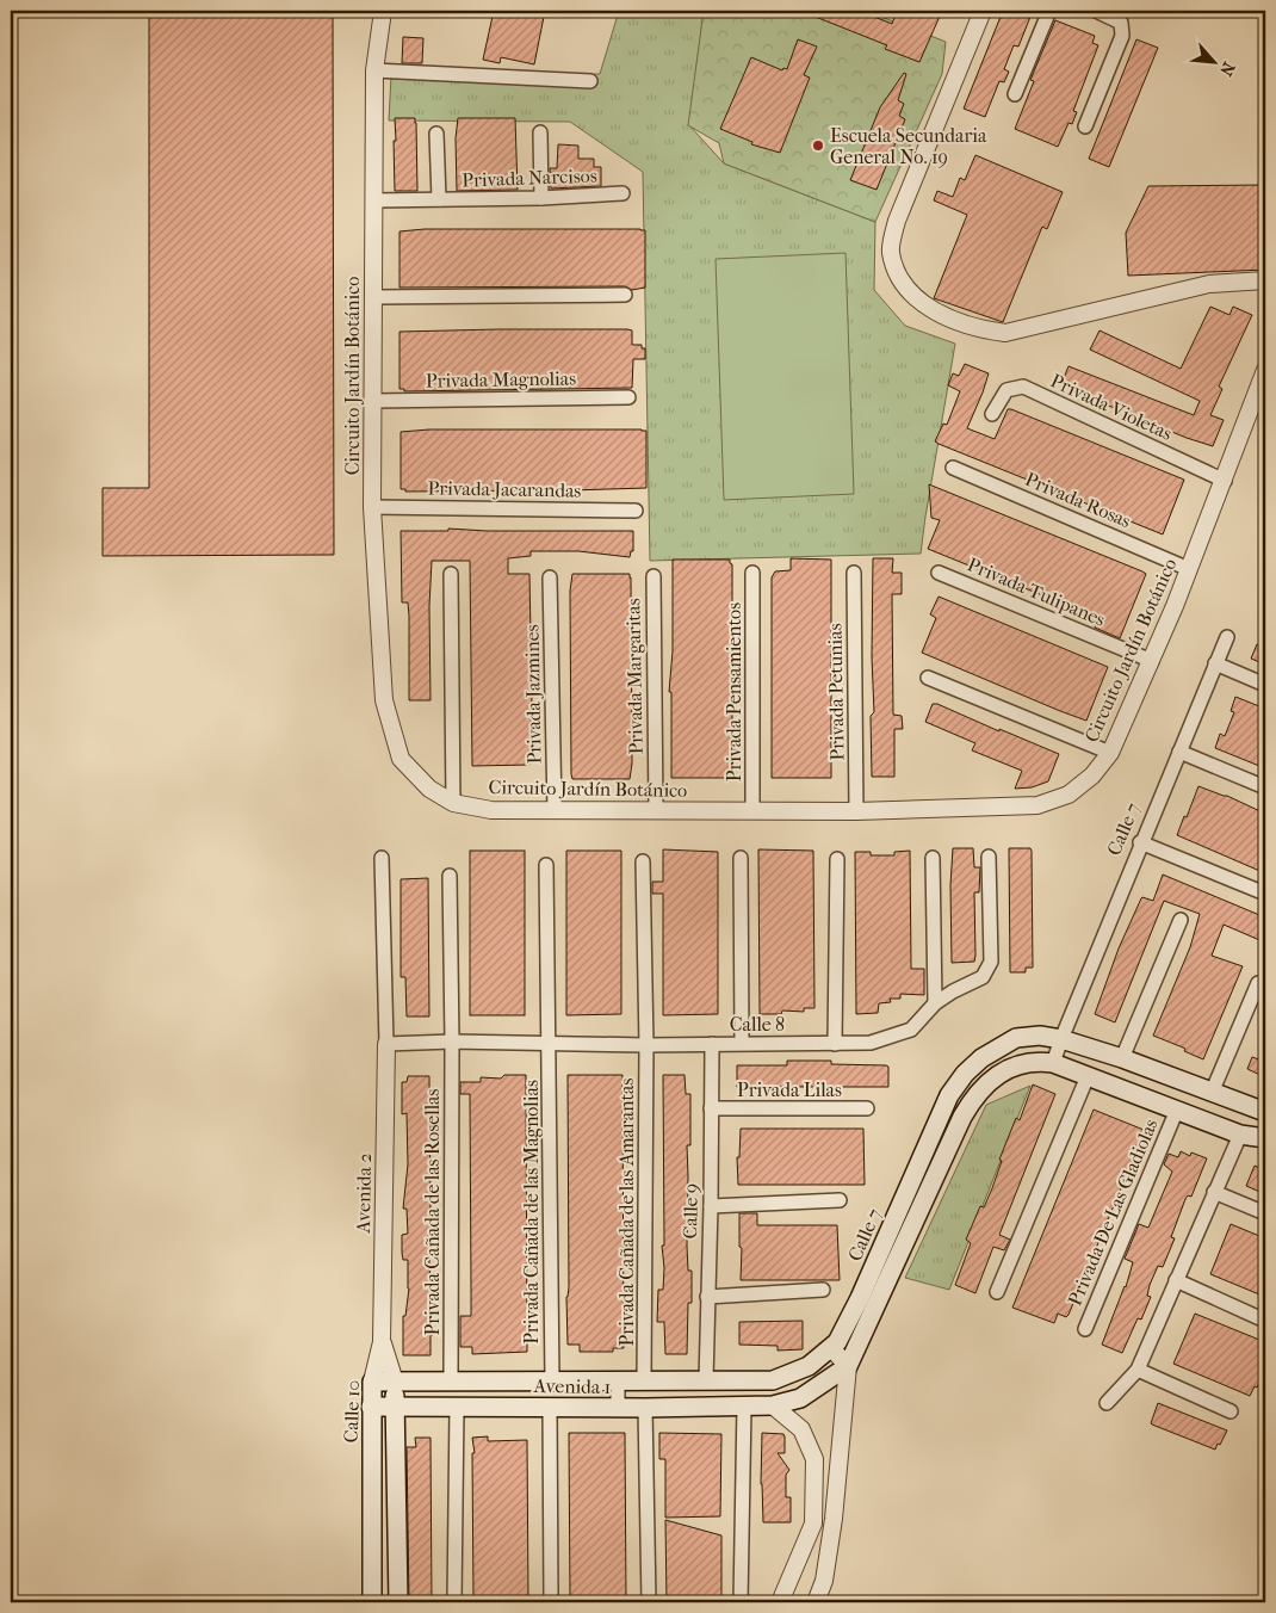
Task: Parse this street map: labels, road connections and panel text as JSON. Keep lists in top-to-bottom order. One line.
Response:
{"streets":{"main road":["Calle 7","Avenida 1","Calle 10"],"street":["Privada Narcisos","Circuito Jardín Botánico","Privada Magnolias","Privada Violetas","Privada Jacarandas","Privada Rosas","Privada Tulipanes","Privada Margaritas","Privada Pensamientos","Privada Petunias","Privada Jazmines","Calle 8","Privada Lilas","Avenida 2","Calle 9","Privada Cañada de las Rosellas","Privada Cañada de las Magnolias","Privada Cañada de las Amarantas","Privada De Las Gladiolas"]},"crossings":[["Privada Narcisos","Circuito Jardín Botánico"],["Circuito Jardín Botánico","Privada Magnolias"],["Circuito Jardín Botánico","Privada Violetas"],["Circuito Jardín Botánico","Privada Jacarandas"],["Circuito Jardín Botánico","Privada Rosas"],["Circuito Jardín Botánico","Privada Tulipanes"],["Circuito Jardín Botánico","Privada Margaritas"],["Circuito Jardín Botánico","Privada Pensamientos"],["Circuito Jardín Botánico","Privada Petunias"],["Circuito Jardín Botánico","Privada Jazmines"],["Calle 7","Avenida 1"],["Calle 8","Avenida 2"],["Calle 8","Calle 9"],["Calle 8","Privada Cañada de las Rosellas"],["Calle 8","Privada Cañada de las Magnolias"],["Calle 8","Privada Cañada de las Amarantas"],["Privada Lilas","Calle 9"],["Avenida 2","Calle 10"],["Calle 9","Avenida 1"],["Privada Cañada de las Rosellas","Avenida 1"],["Privada Cañada de las Magnolias","Avenida 1"],["Privada Cañada de las Amarantas","Avenida 1"],["Avenida 1","Calle 10"]],"places":["Escuela Secundaria General No. 19"],"north":"bottom right"}
